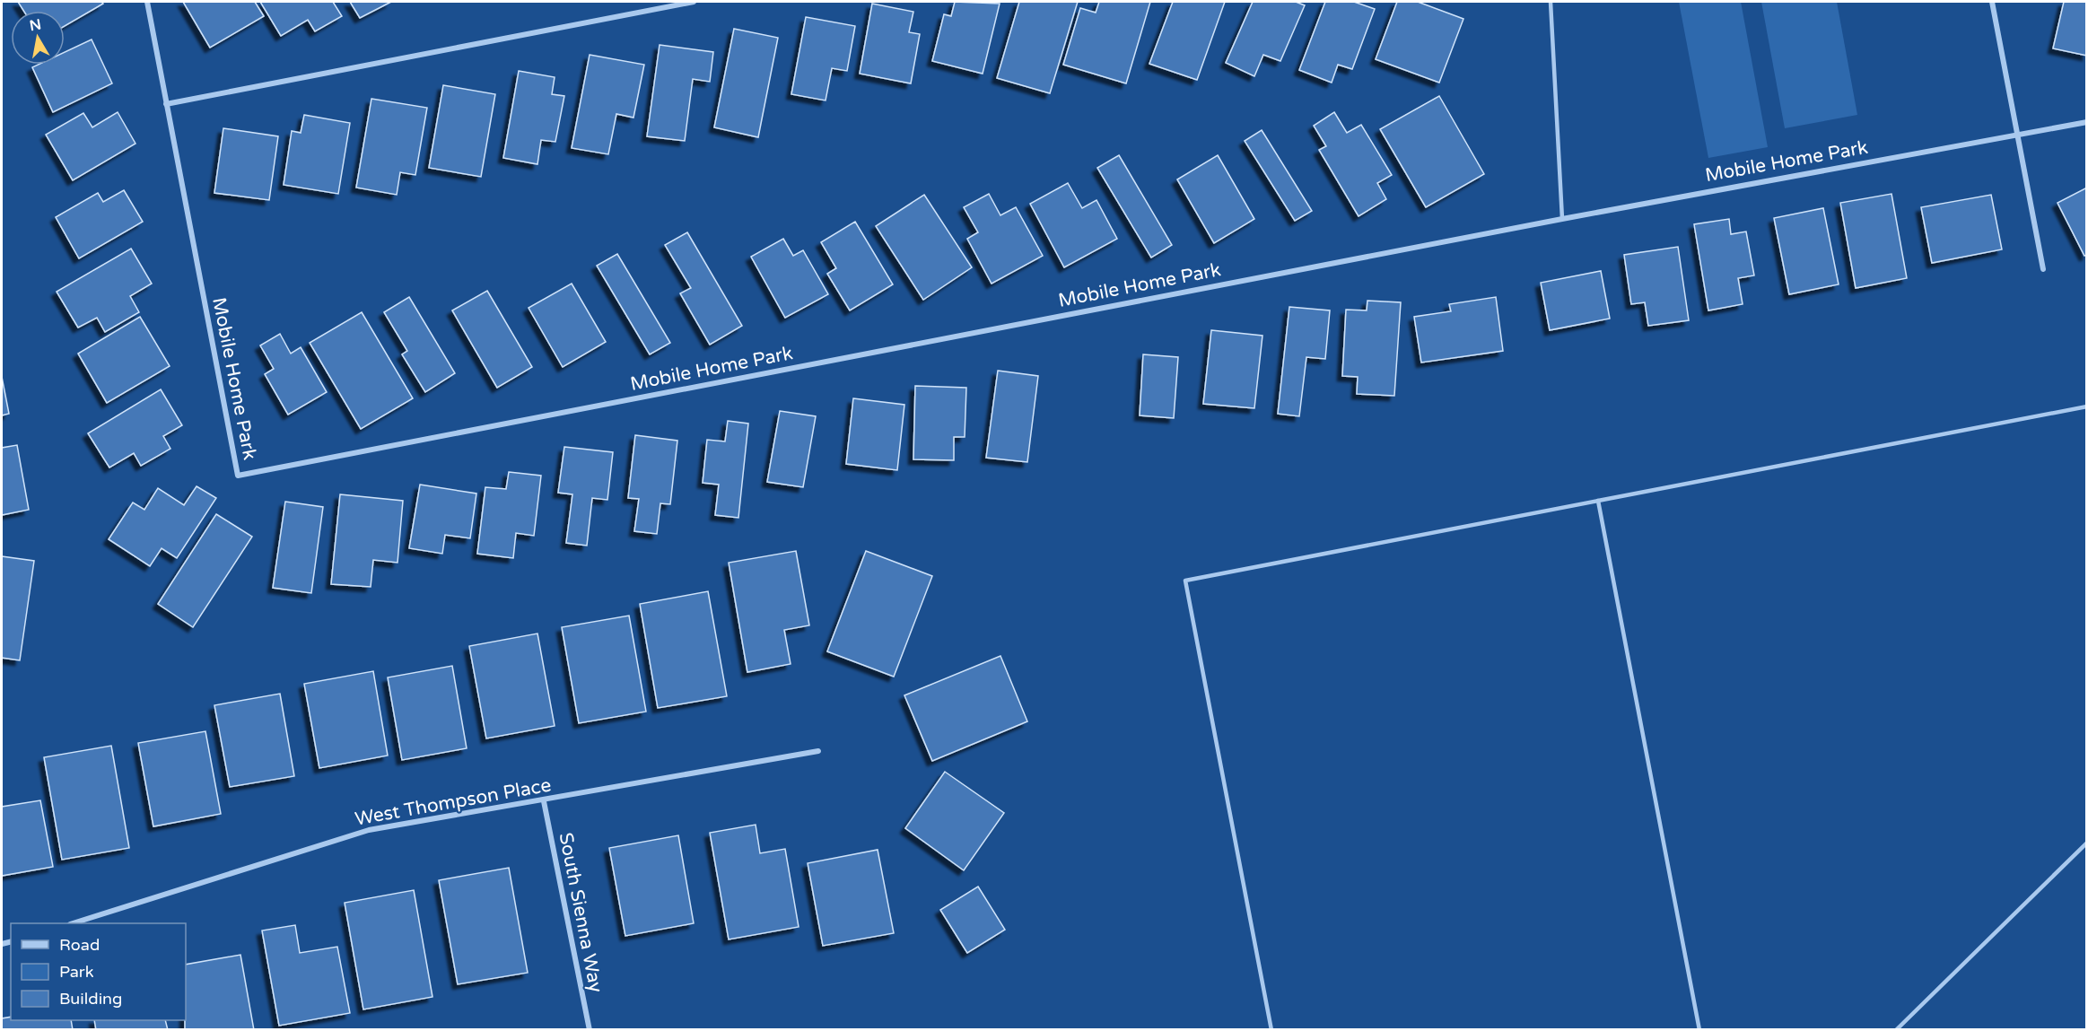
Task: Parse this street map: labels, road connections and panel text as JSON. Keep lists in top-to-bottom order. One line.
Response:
{"streets":{"street":["Mobile Home Park","West Thompson Place","South Sienna Way"]},"crossings":[["West Thompson Place","South Sienna Way"]],"legend":["Road","Park","Building"],"north":"top"}
